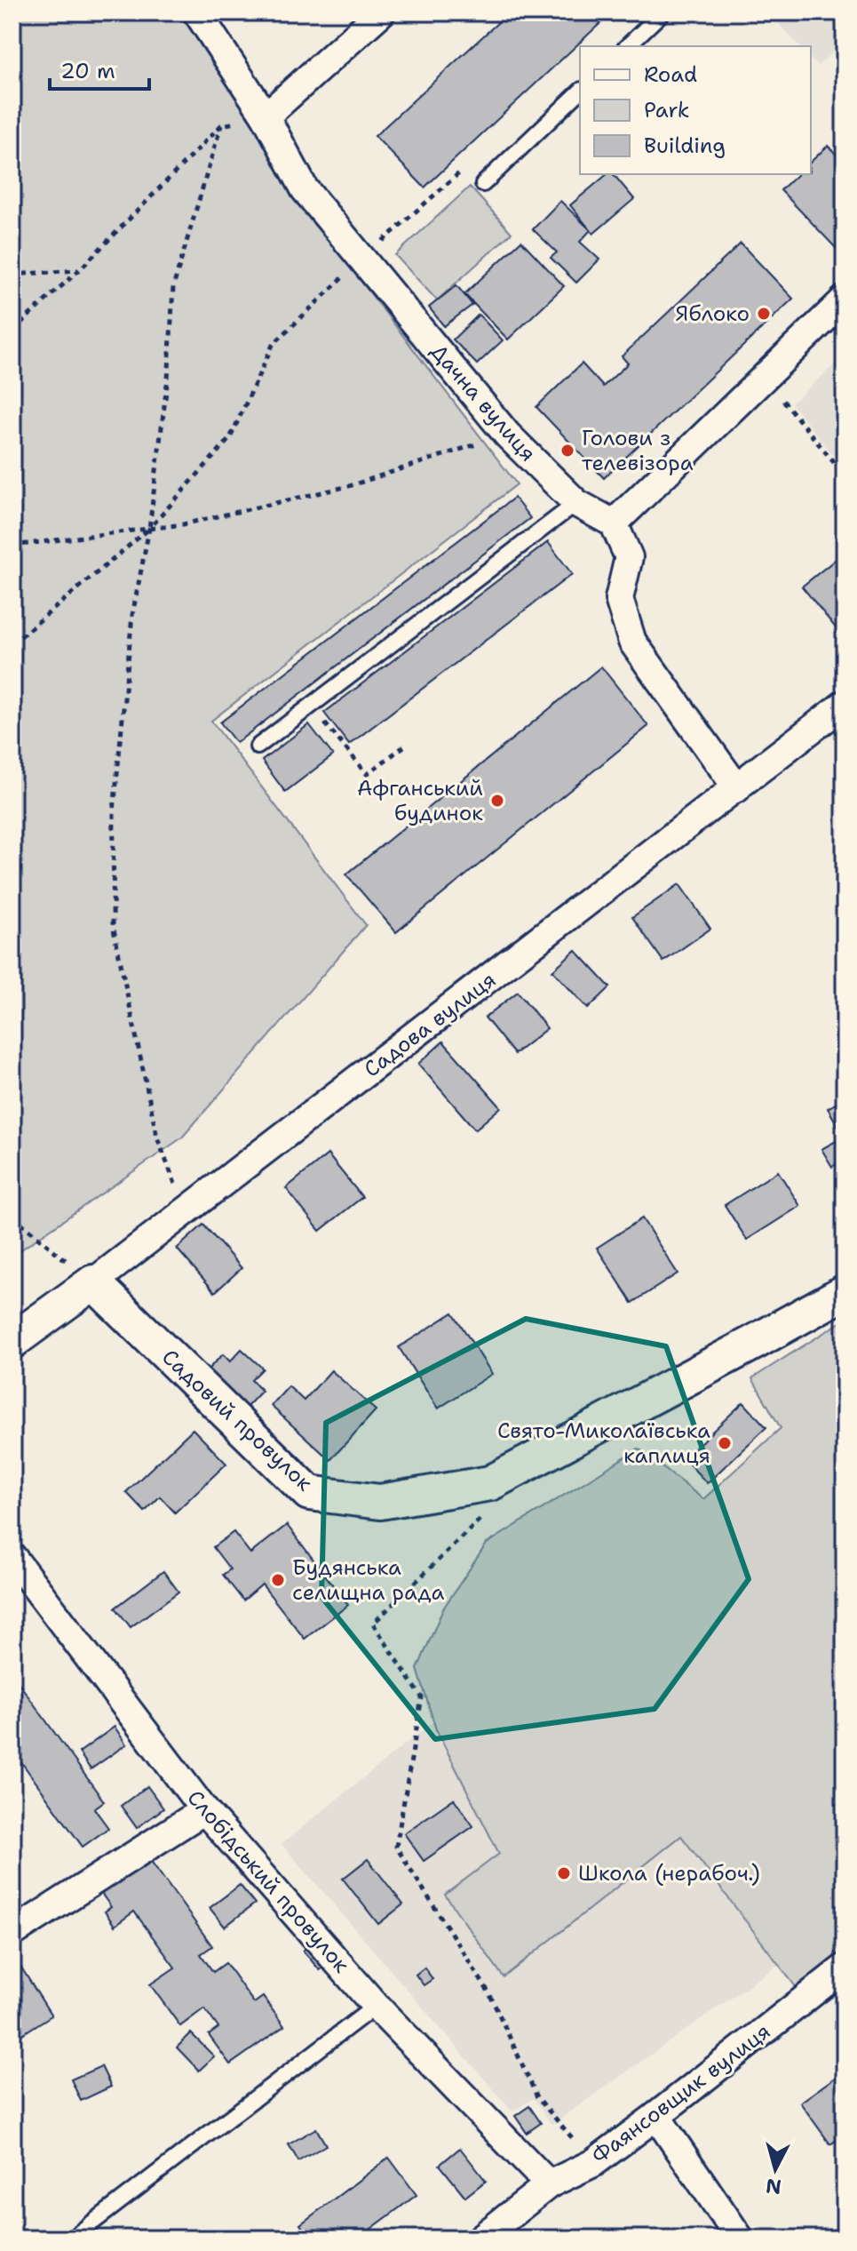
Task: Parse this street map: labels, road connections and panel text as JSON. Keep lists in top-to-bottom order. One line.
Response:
{"streets":{"street":["Дачна вулиця","Садова вулиця","Садовий провулок","Слобідський провулок","Фаянсовщик вулиця"]},"crossings":[["Садова вулиця","Садовий провулок"],["Слобідський провулок","Фаянсовщик вулиця"]],"places":["Яблоко","Голови з телевізора","Афганський будинок","Свято-Миколаївська каплиця","Будянська селищна рада","Школа (нерабоч.)"],"legend":["Road","Park","Building"],"scale_bar":"20 m","north":"bottom"}
